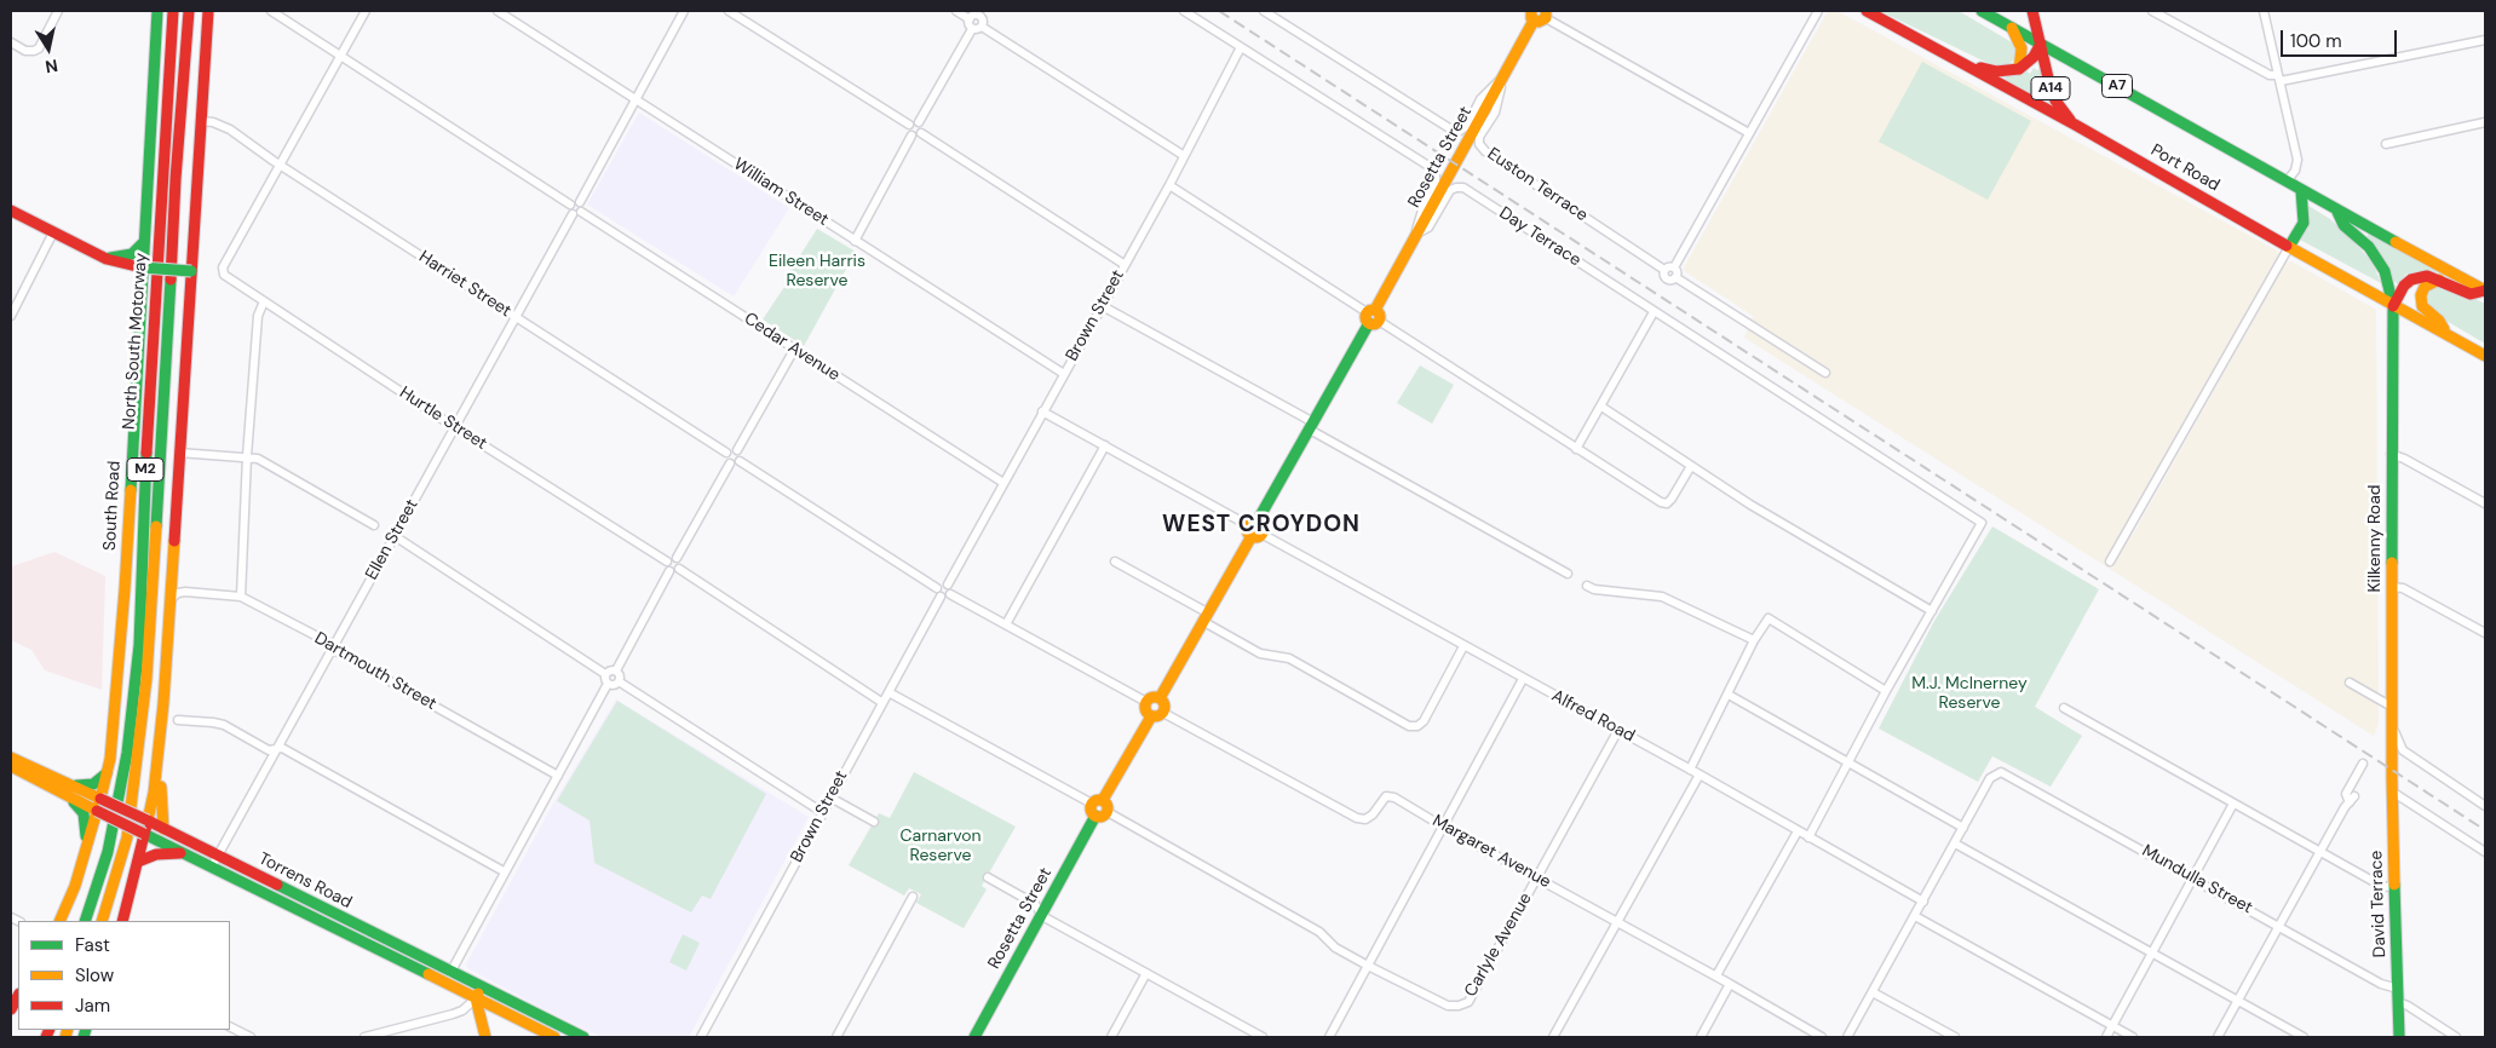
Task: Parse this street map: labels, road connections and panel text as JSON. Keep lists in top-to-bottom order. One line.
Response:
{"streets":{"main road":["A7","A14","Rosetta Street","Port Road","North South Motorway","M2","South Road","Kilkenny Road","Torrens Road","David Terrace"],"street":["Euston Terrace","William Street","Day Terrace","Harriet Street","Brown Street","Cedar Avenue","Hurtle Street","Ellen Street","Dartmouth Street","Alfred Road","Margaret Avenue","Mundulla Street","Carlyle Avenue"]},"crossings":[["A7","A14"],["A7","Kilkenny Road"],["A14","Port Road"],["Rosetta Street","Euston Terrace"],["Rosetta Street","Day Terrace"],["Rosetta Street","Alfred Road"],["Rosetta Street","Margaret Avenue"],["Port Road","Kilkenny Road"],["William Street","Brown Street"],["Harriet Street","Hurtle Street"],["Harriet Street","Ellen Street"],["Brown Street","Cedar Avenue"],["Brown Street","Alfred Road"],["Cedar Avenue","Ellen Street"],["Hurtle Street","Ellen Street"],["South Road","Torrens Road"],["Kilkenny Road","David Terrace"],["Ellen Street","Dartmouth Street"],["Ellen Street","Torrens Road"],["Alfred Road","Carlyle Avenue"],["Margaret Avenue","Carlyle Avenue"],["Mundulla Street","David Terrace"]],"districts":["WEST CROYDON"],"parks":["Eileen Harris Reserve","M.J. McInerney Reserve","Carnarvon Reserve"],"legend":["Fast","Slow","Jam"],"scale_bar":"100 m","north":"bottom"}
